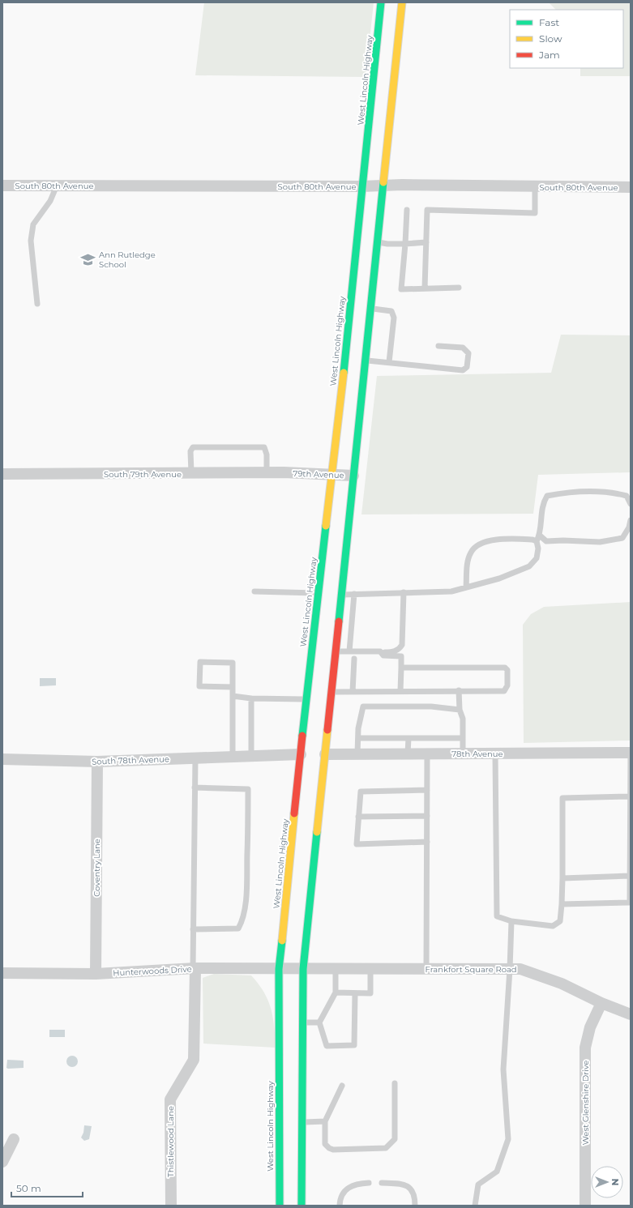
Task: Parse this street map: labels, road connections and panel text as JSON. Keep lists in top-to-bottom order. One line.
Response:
{"streets":{"main road":["West Lincoln Highway"],"street":["South 80th Avenue","South 79th Avenue","79th Avenue","78th Avenue","South 78th Avenue","Coventry Lane","Frankfort Square Road","Hunterwoods Drive","West Glenshire Drive","Thistlewood Lane"]},"crossings":[["West Lincoln Highway","South 80th Avenue"],["West Lincoln Highway","79th Avenue"],["West Lincoln Highway","Hunterwoods Drive"],["South 79th Avenue","79th Avenue"],["South 78th Avenue","Coventry Lane"],["Coventry Lane","Hunterwoods Drive"],["Frankfort Square Road","Hunterwoods Drive"],["Frankfort Square Road","West Glenshire Drive"],["Hunterwoods Drive","Thistlewood Lane"]],"places":{"school or university":["Ann Rutledge School"]},"legend":["Fast","Slow","Jam"],"scale_bar":"50 m","north":"right"}
